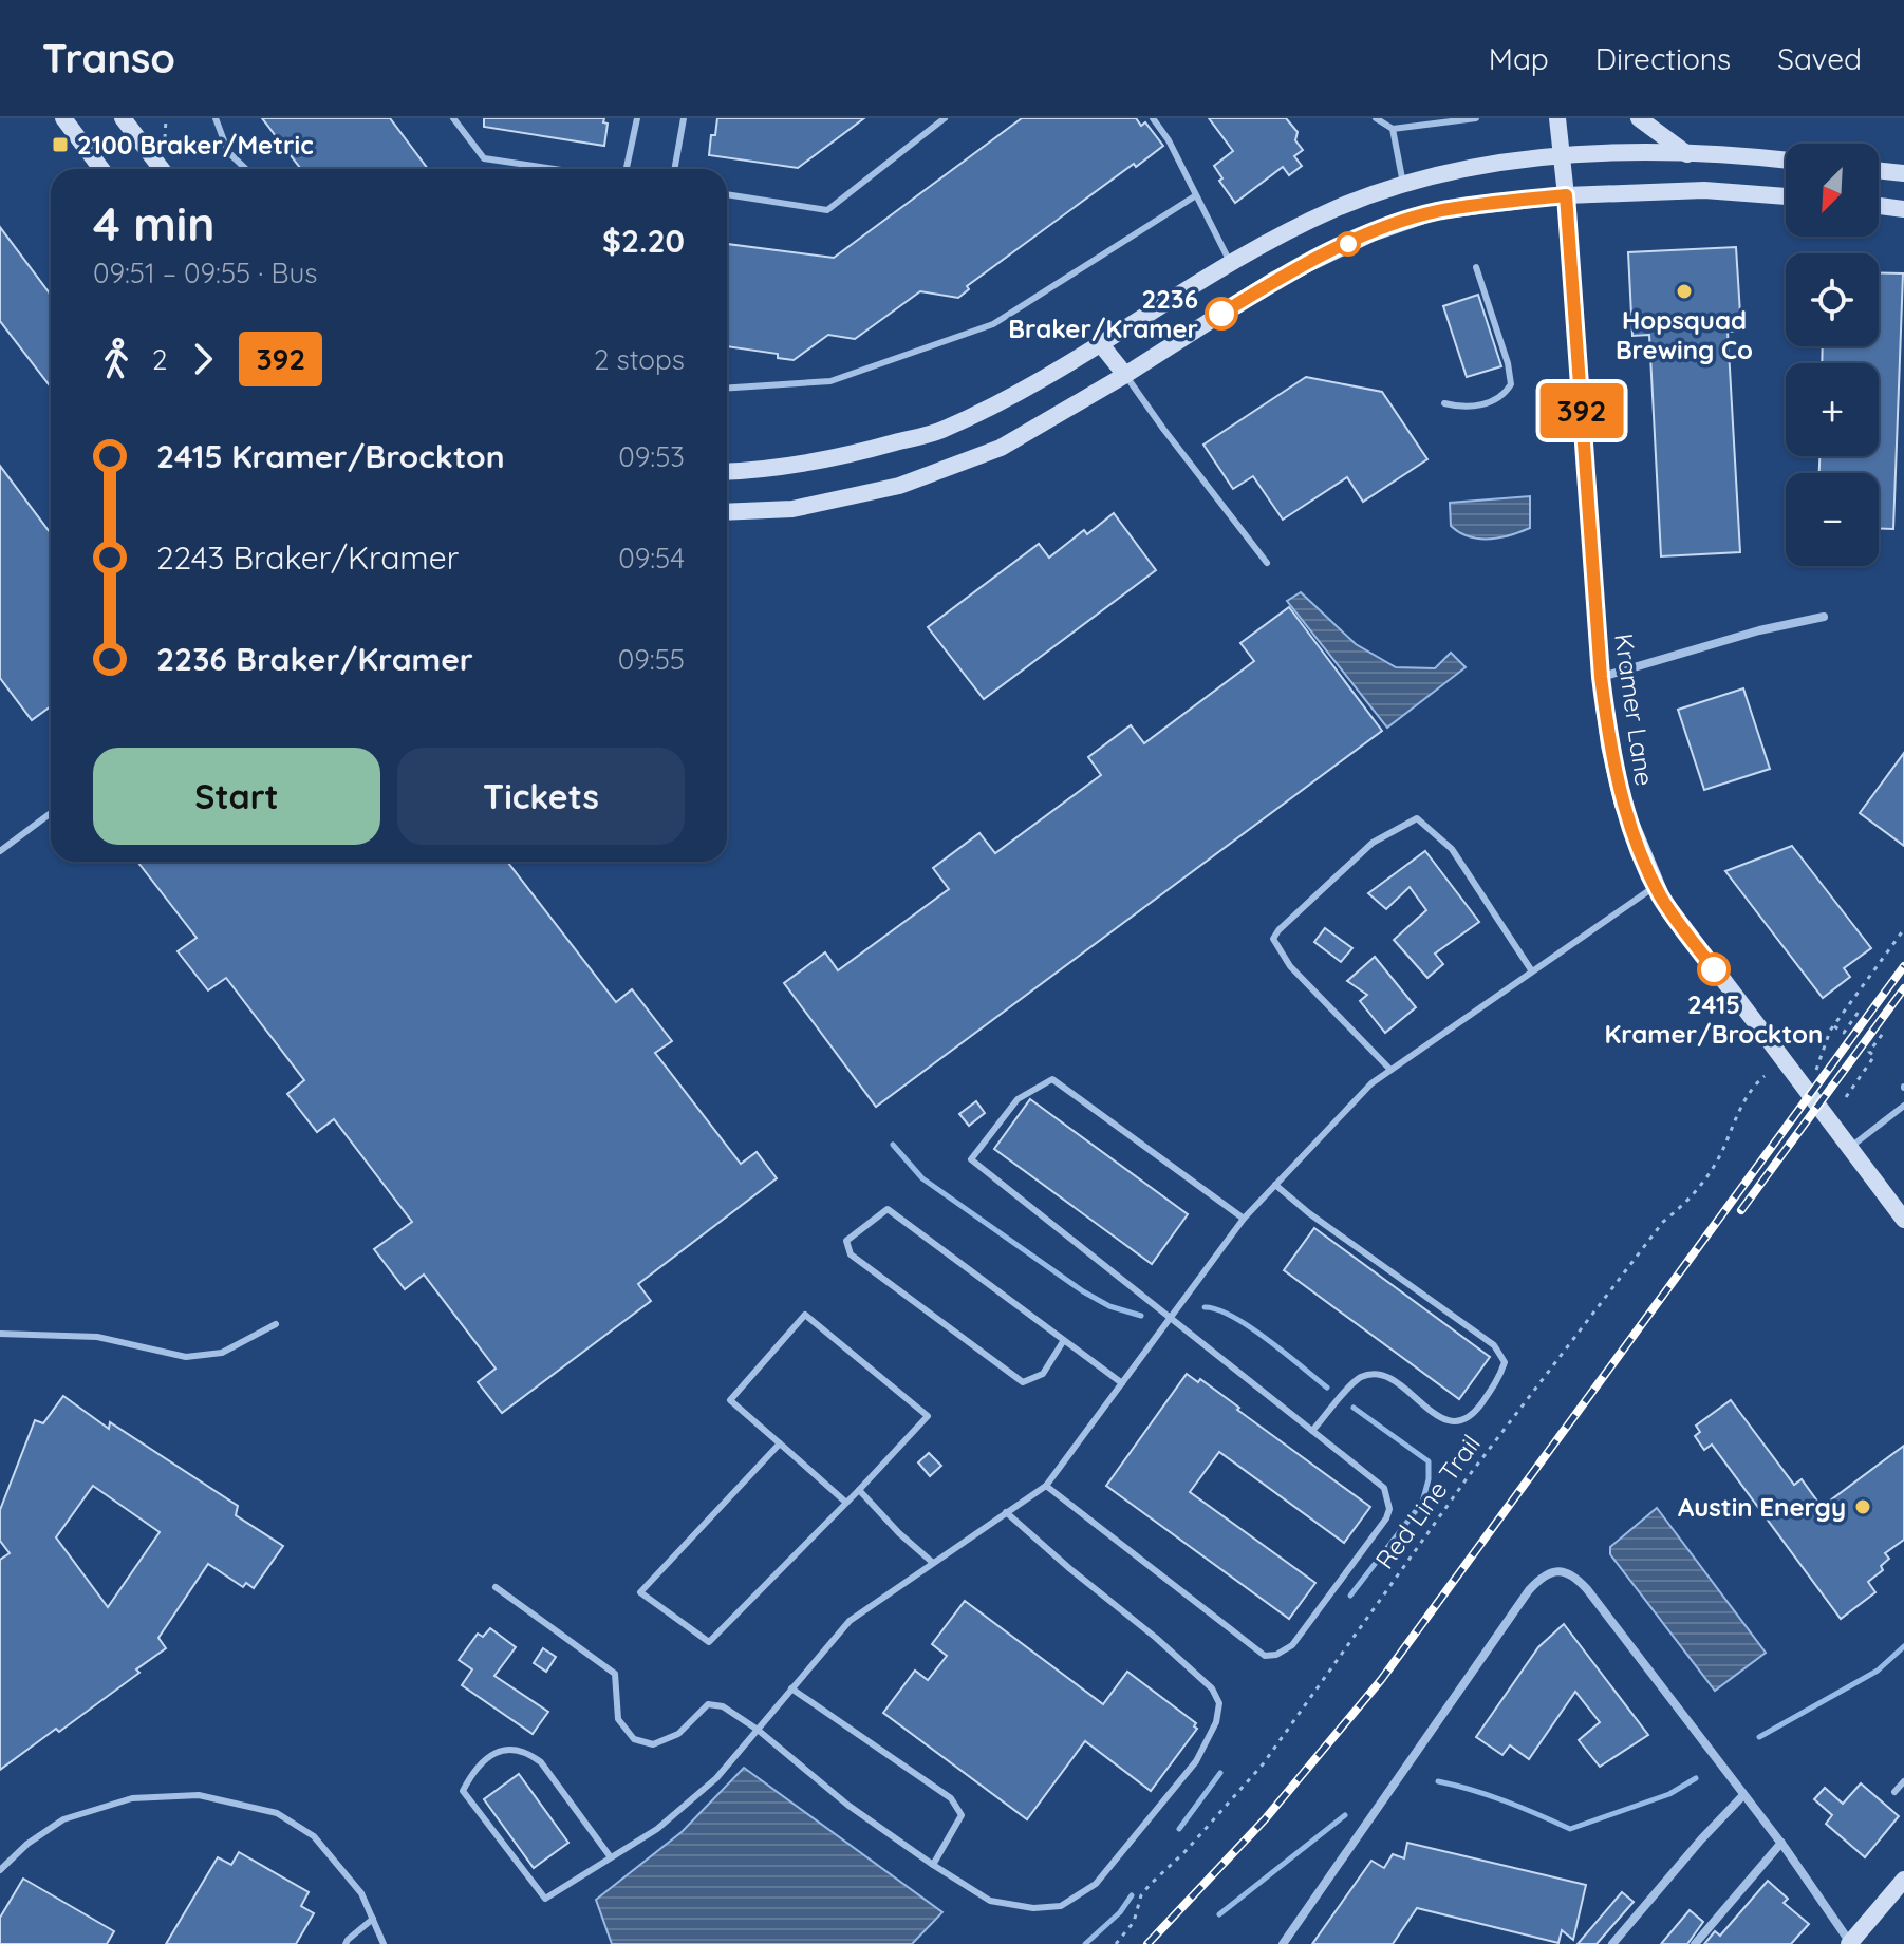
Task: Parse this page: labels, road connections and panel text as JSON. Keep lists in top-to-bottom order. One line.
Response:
{"streets":{"main road":["Kramer Lane"],"path":["Red Line Trail"]},"places":{"transit":["2100 Braker/Metric"],"other":["Hopsquad Brewing Co","2236 Braker/Kramer","2415 Kramer/Brockton","Austin Energy"]},"lines":["bus line 392"],"north":"bottom left","page":{"header":"Transo","nav":["Map","Directions","Saved"],"on_map":"392","map_buttons":["+","−"],"heading":["4 min","09:51 – 09:55 · Bus","$2.20"],"legs":["2","392","2 stops"],"list":[{"name":"2415 Kramer/Brockton","value":"09:53"},{"name":"2243 Braker/Kramer","value":"09:54"},{"name":"2236 Braker/Kramer","value":"09:55"}],"buttons":["Start","Tickets"]}}
